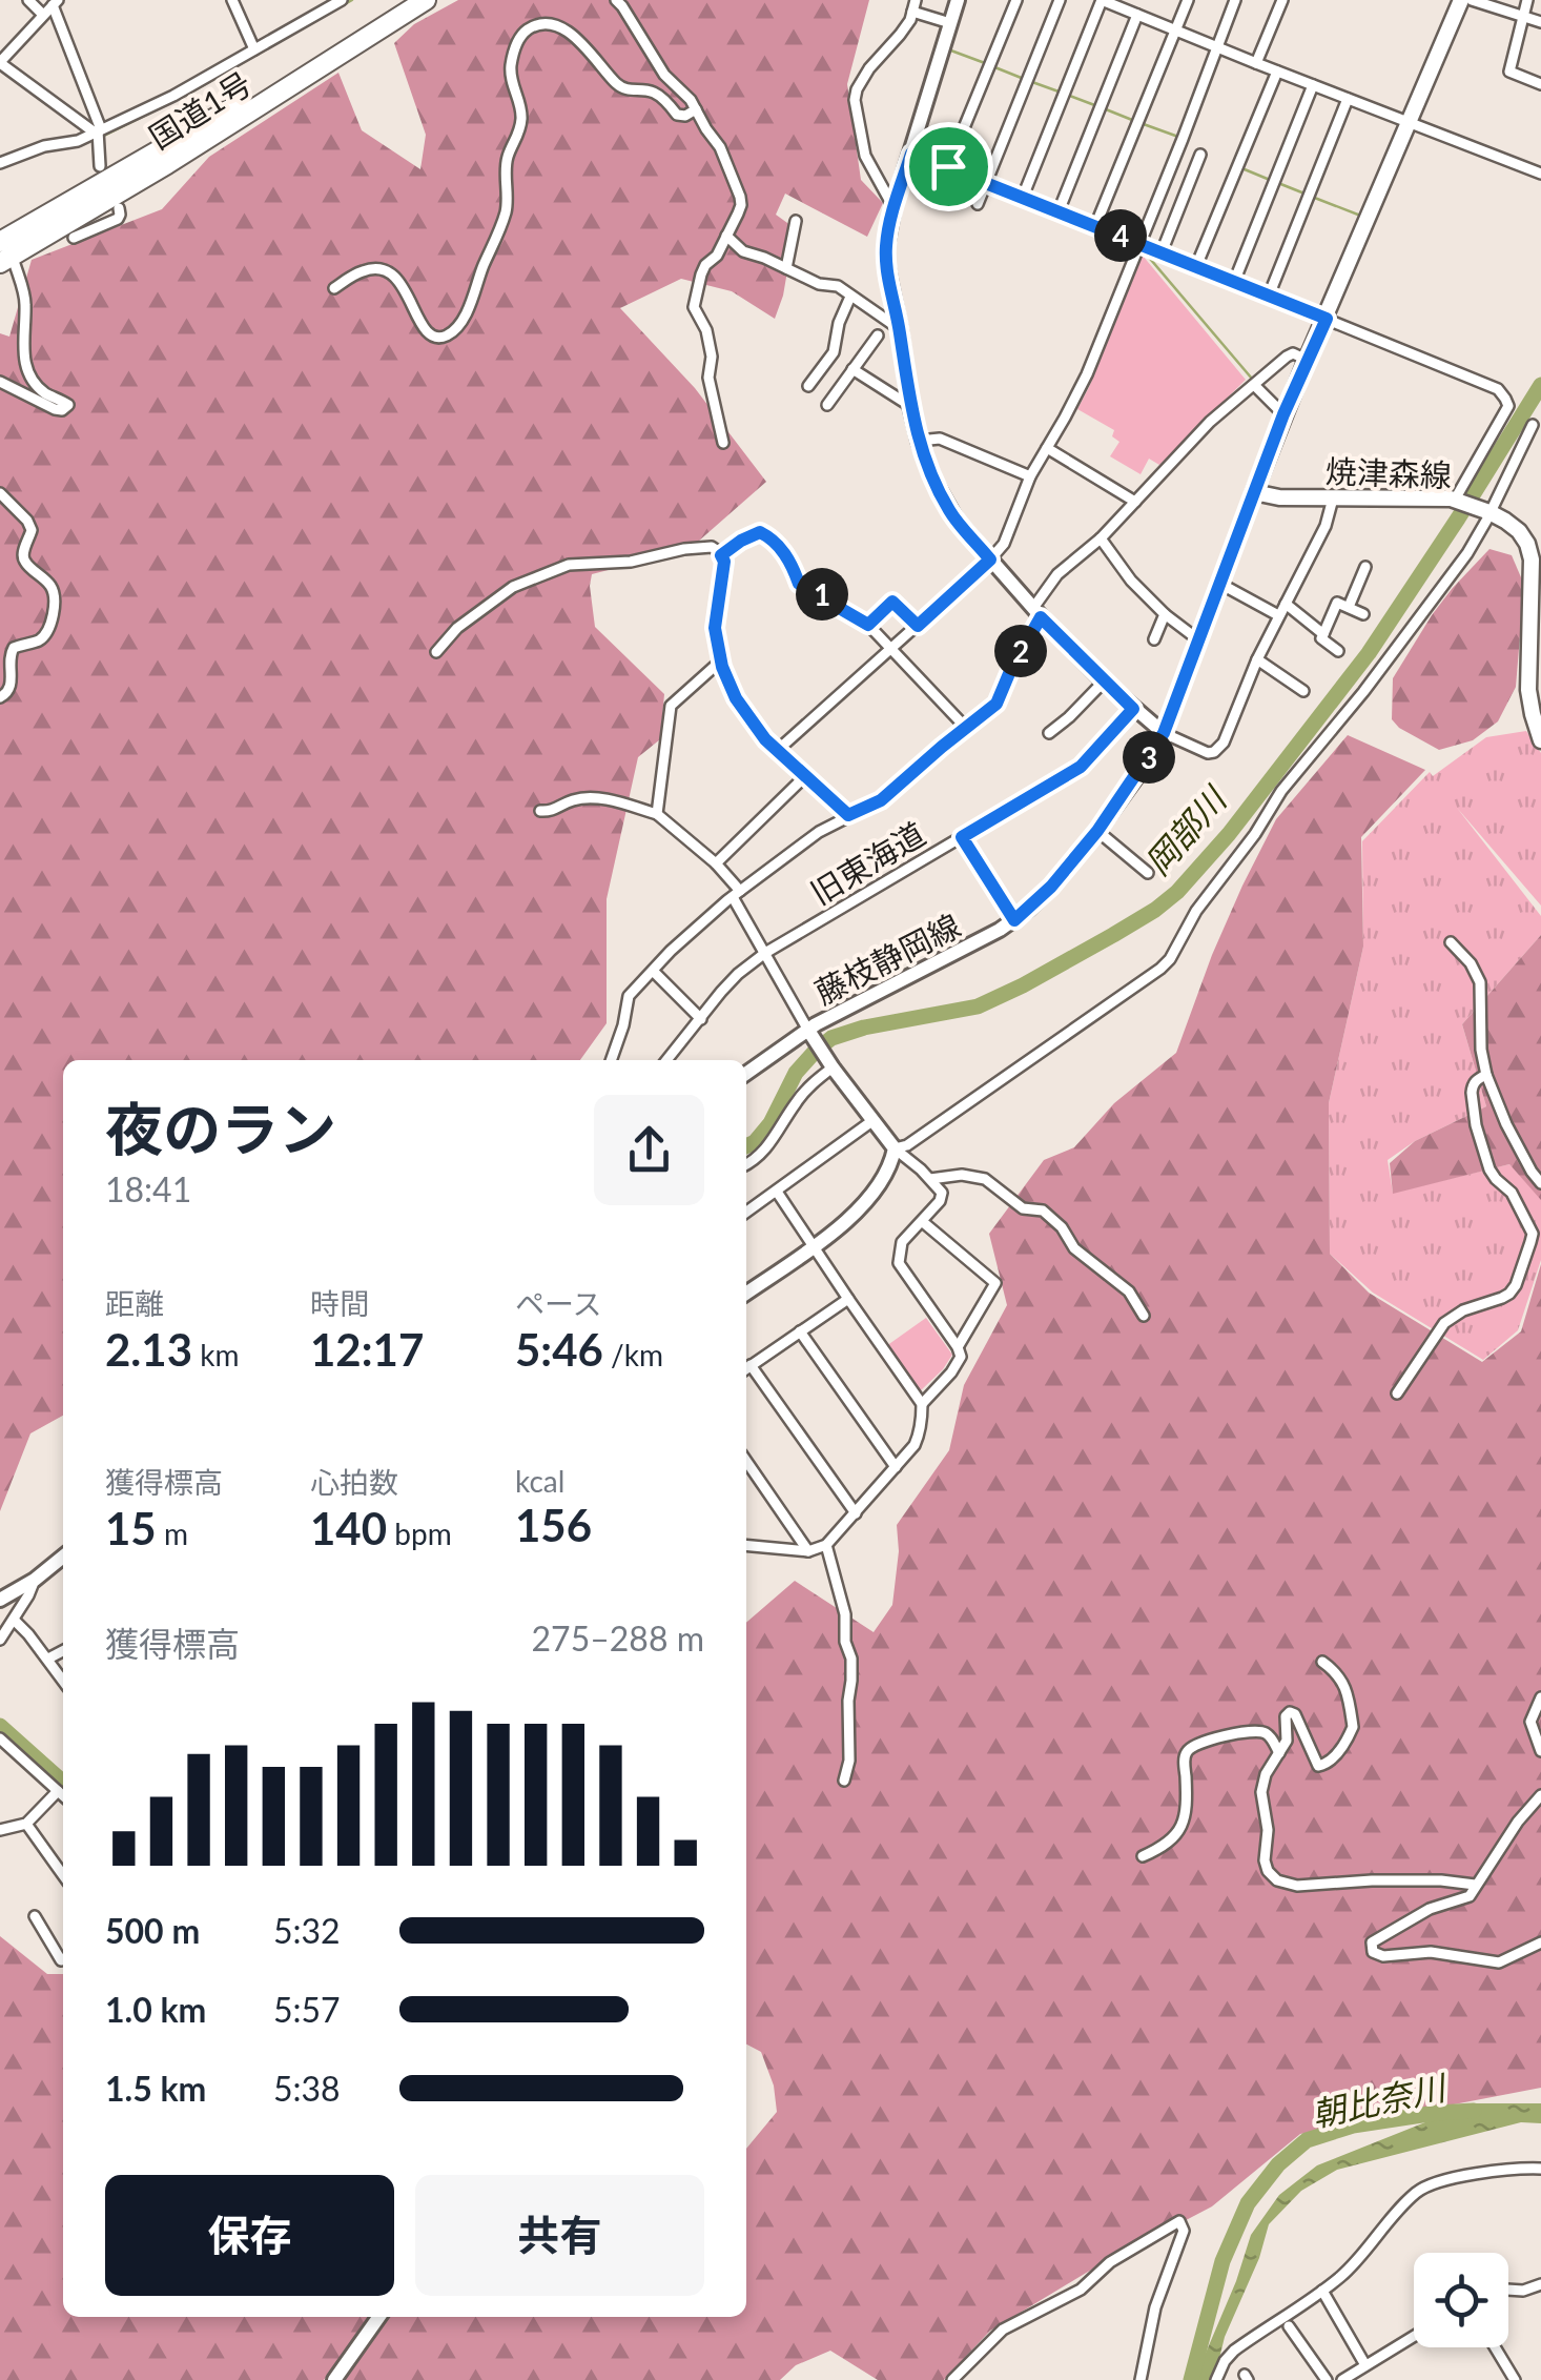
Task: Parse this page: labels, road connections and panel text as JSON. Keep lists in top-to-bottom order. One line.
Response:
{"streets":{"highway":["国道1号"],"main road":["焼津森線"],"street":["旧東海道","藤枝静岡線"]},"crossings":[["焼津森線","藤枝静岡線"]],"water":["岡部川","朝比奈川"],"page":{"pins":["4","1","2","3"],"heading":["夜のラン","18:41"],"stats":[["距離","2.13 km"],["時間","12:17"],["ペース","5:46 /km"],["獲得標高","15 m"],["心拍数","140 bpm"],["kcal","156"]],"chart":["獲得標高","275–288 m"],"list":[{"name":"500 m","note":"5:32"},{"name":"1.0 km","note":"5:57"},{"name":"1.5 km","note":"5:38"}],"buttons":["保存","共有"]}}
